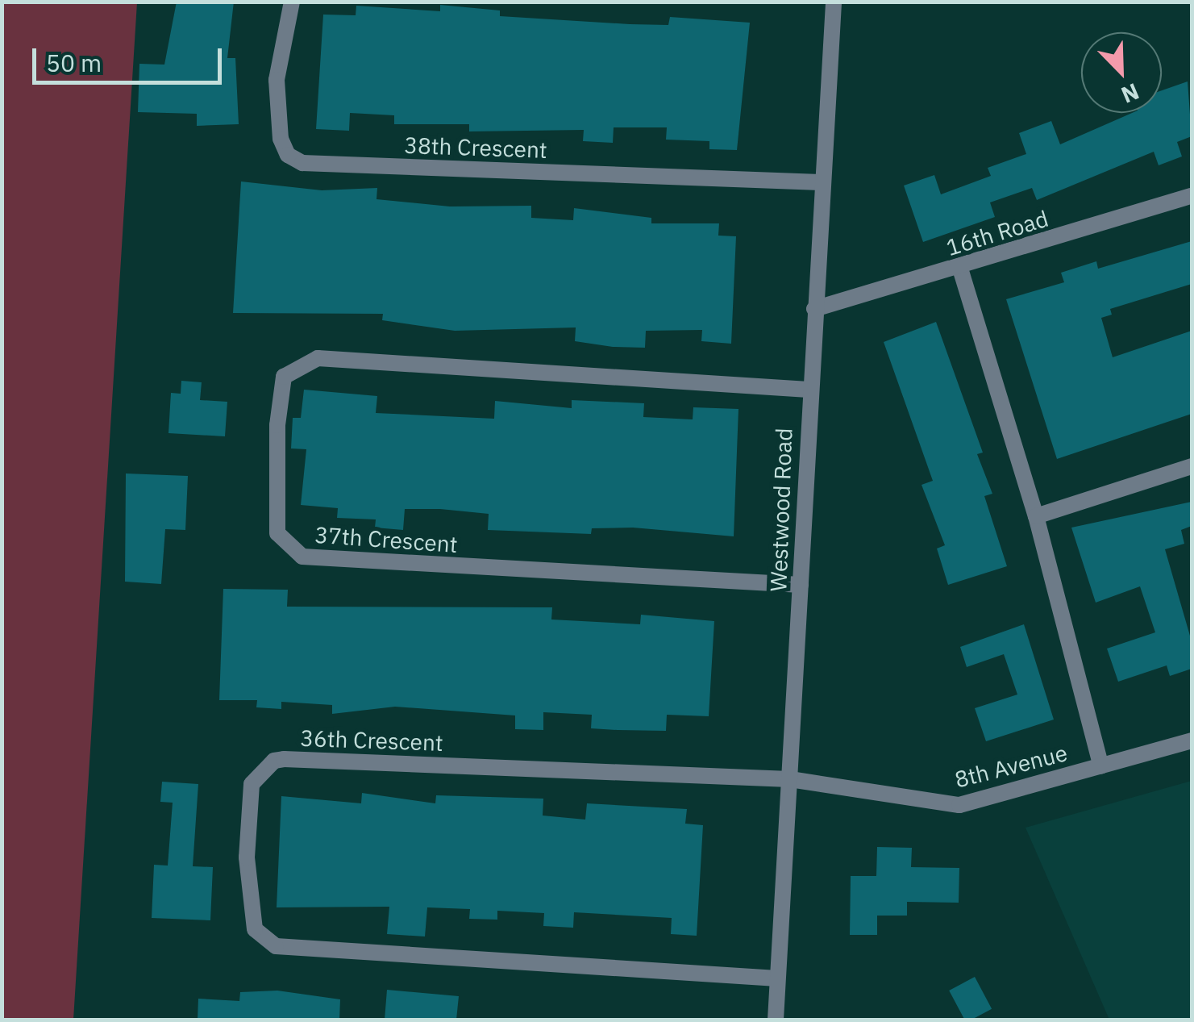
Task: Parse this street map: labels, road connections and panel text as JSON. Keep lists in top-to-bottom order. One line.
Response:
{"streets":{"street":["38th Crescent","16th Road","Westwood Road","37th Crescent","36th Crescent","8th Avenue"]},"crossings":[["38th Crescent","Westwood Road"],["16th Road","Westwood Road"],["Westwood Road","37th Crescent"],["Westwood Road","36th Crescent"],["Westwood Road","8th Avenue"],["36th Crescent","8th Avenue"]],"scale_bar":"50 m","north":"bottom right"}
